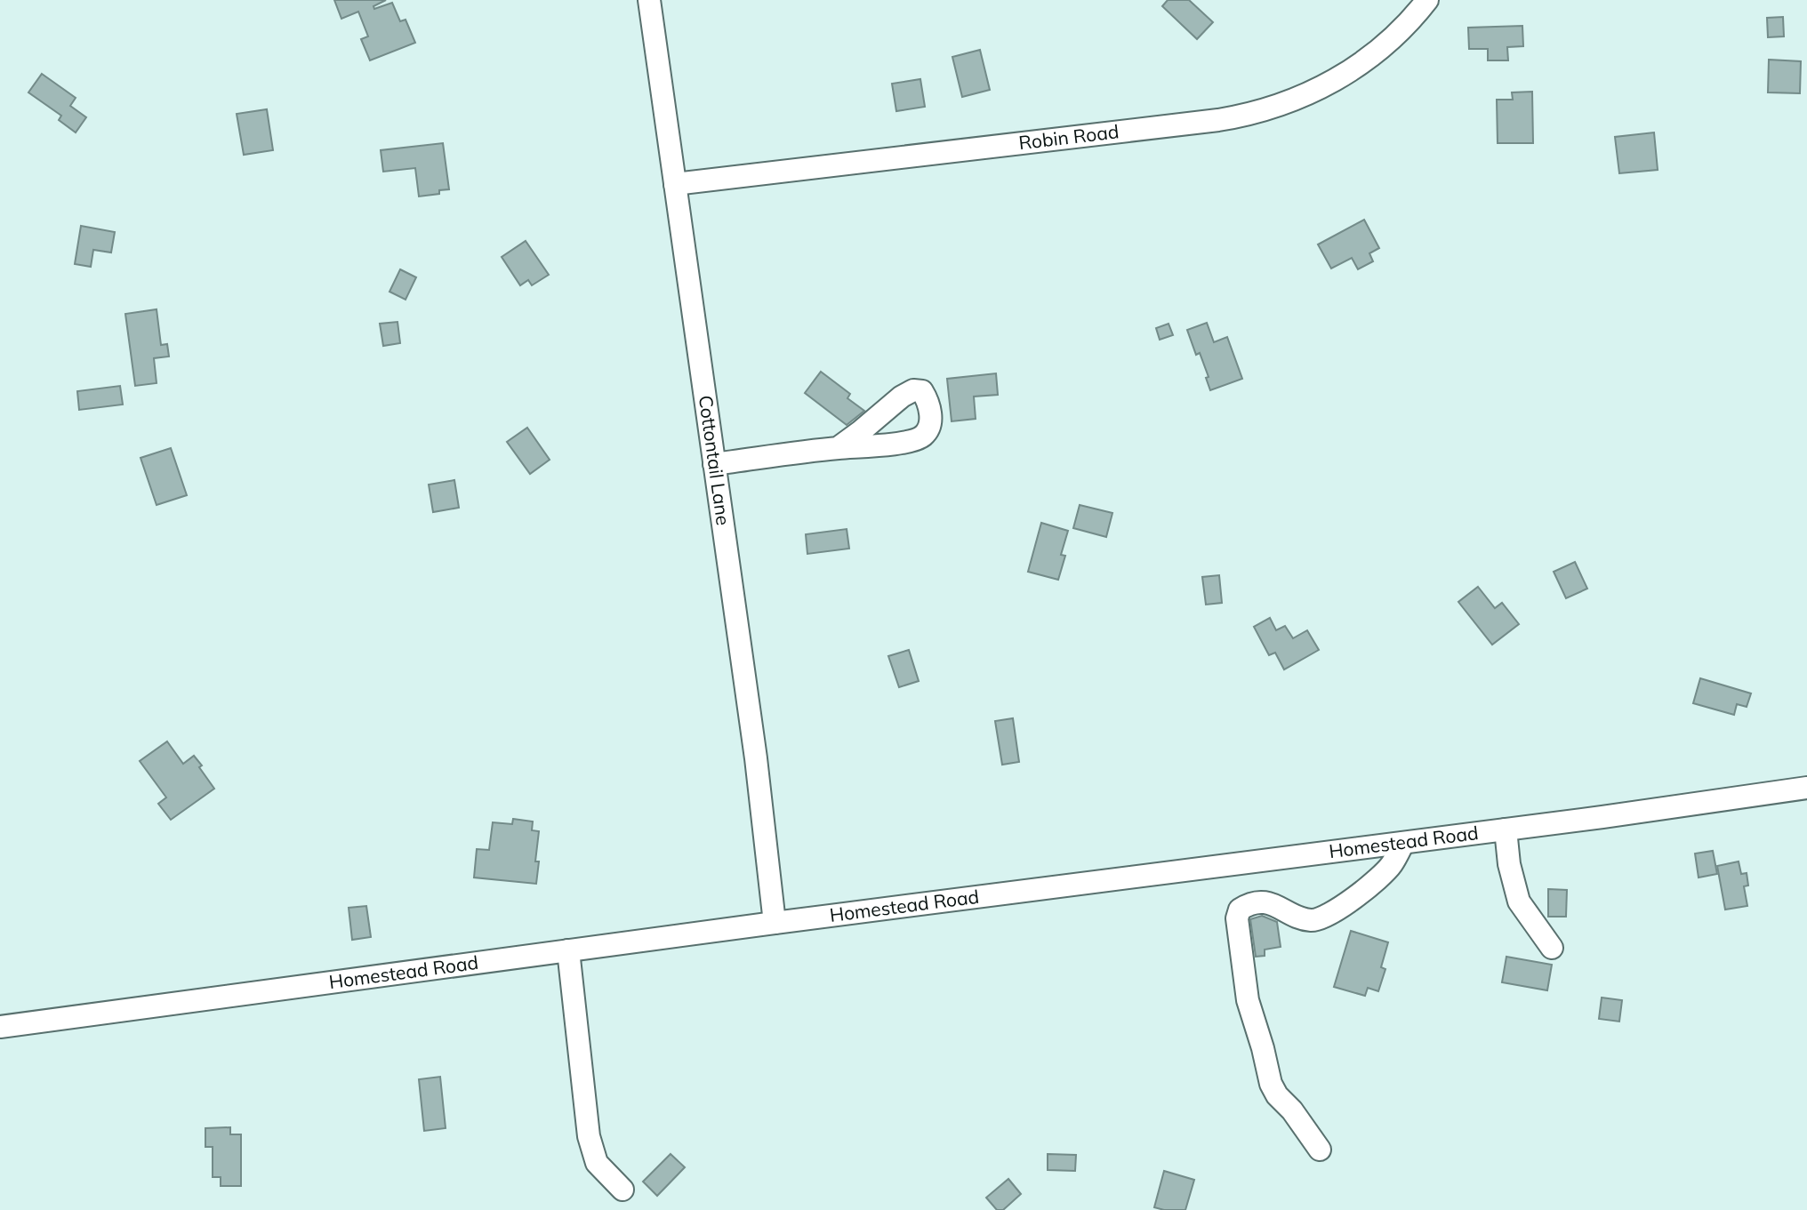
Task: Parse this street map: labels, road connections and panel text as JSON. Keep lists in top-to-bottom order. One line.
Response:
{"streets":{"street":["Robin Road","Cottontail Lane","Homestead Road"]},"crossings":[["Robin Road","Cottontail Lane"],["Cottontail Lane","Homestead Road"]]}
